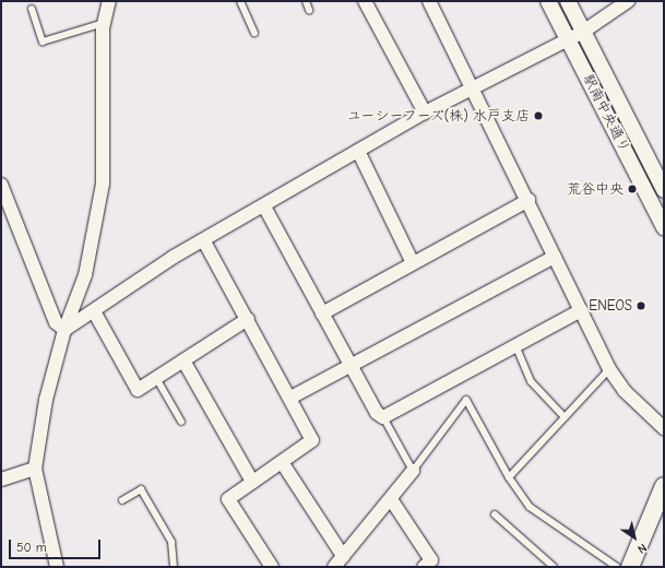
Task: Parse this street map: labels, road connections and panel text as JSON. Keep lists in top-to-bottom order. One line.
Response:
{"streets":{"street":["駅南中央通り"]},"places":["ユーシーフーズ(株) 水戸支店","荒谷中央","ENEOS"],"scale_bar":"50 m","north":"bottom right"}
